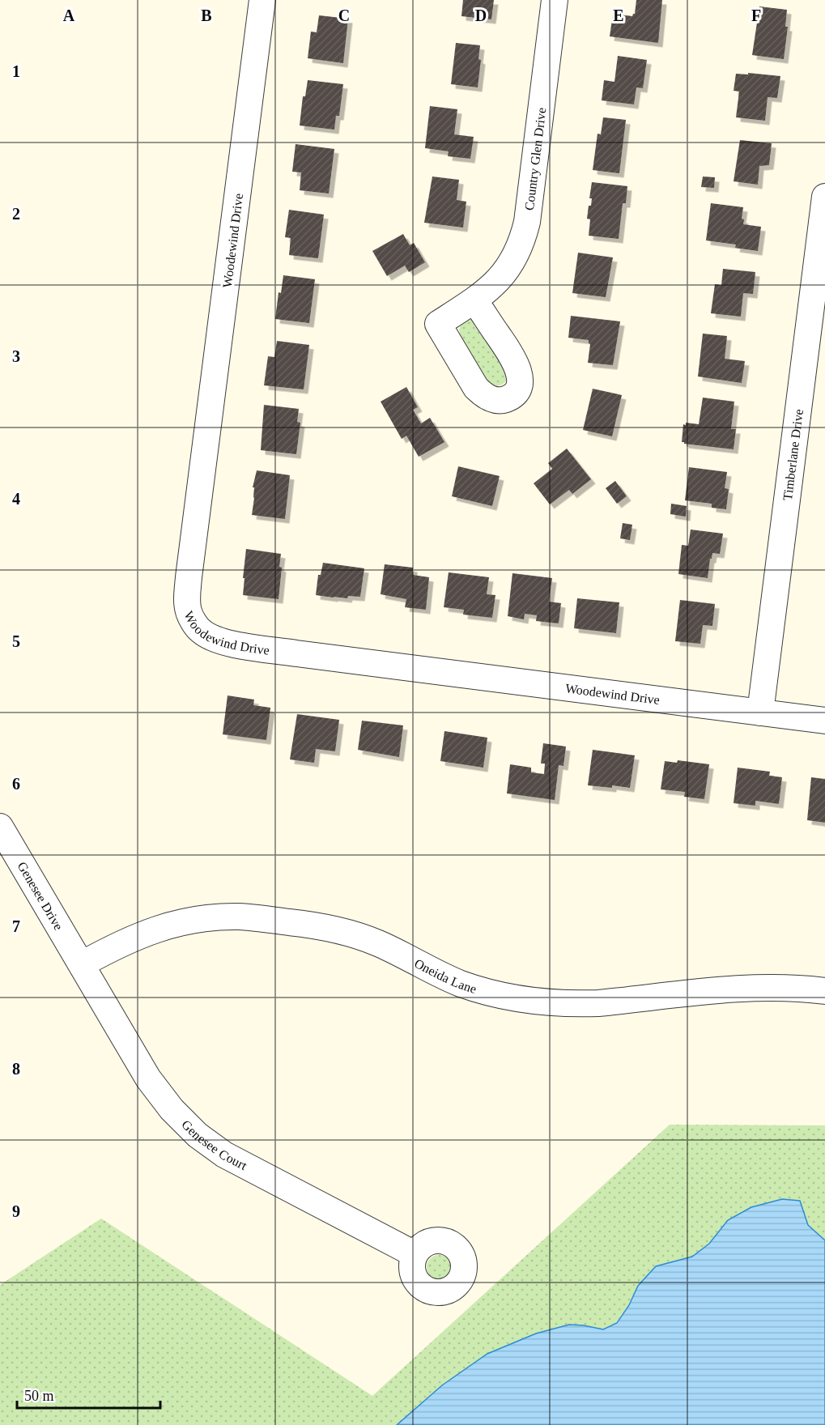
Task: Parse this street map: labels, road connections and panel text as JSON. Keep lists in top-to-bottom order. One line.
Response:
{"streets":{"street":["Country Glen Drive","Woodewind Drive","Timberlane Drive","Genesee Drive","Oneida Lane","Genesee Court"]},"crossings":[["Woodewind Drive","Timberlane Drive"],["Genesee Drive","Oneida Lane"],["Genesee Drive","Genesee Court"],["Oneida Lane","Genesee Court"]],"scale_bar":"50 m","grid":{"columns":["A","B","C","D","E","F"],"rows":["1","2","3","4","5","6","7","8","9"]}}
